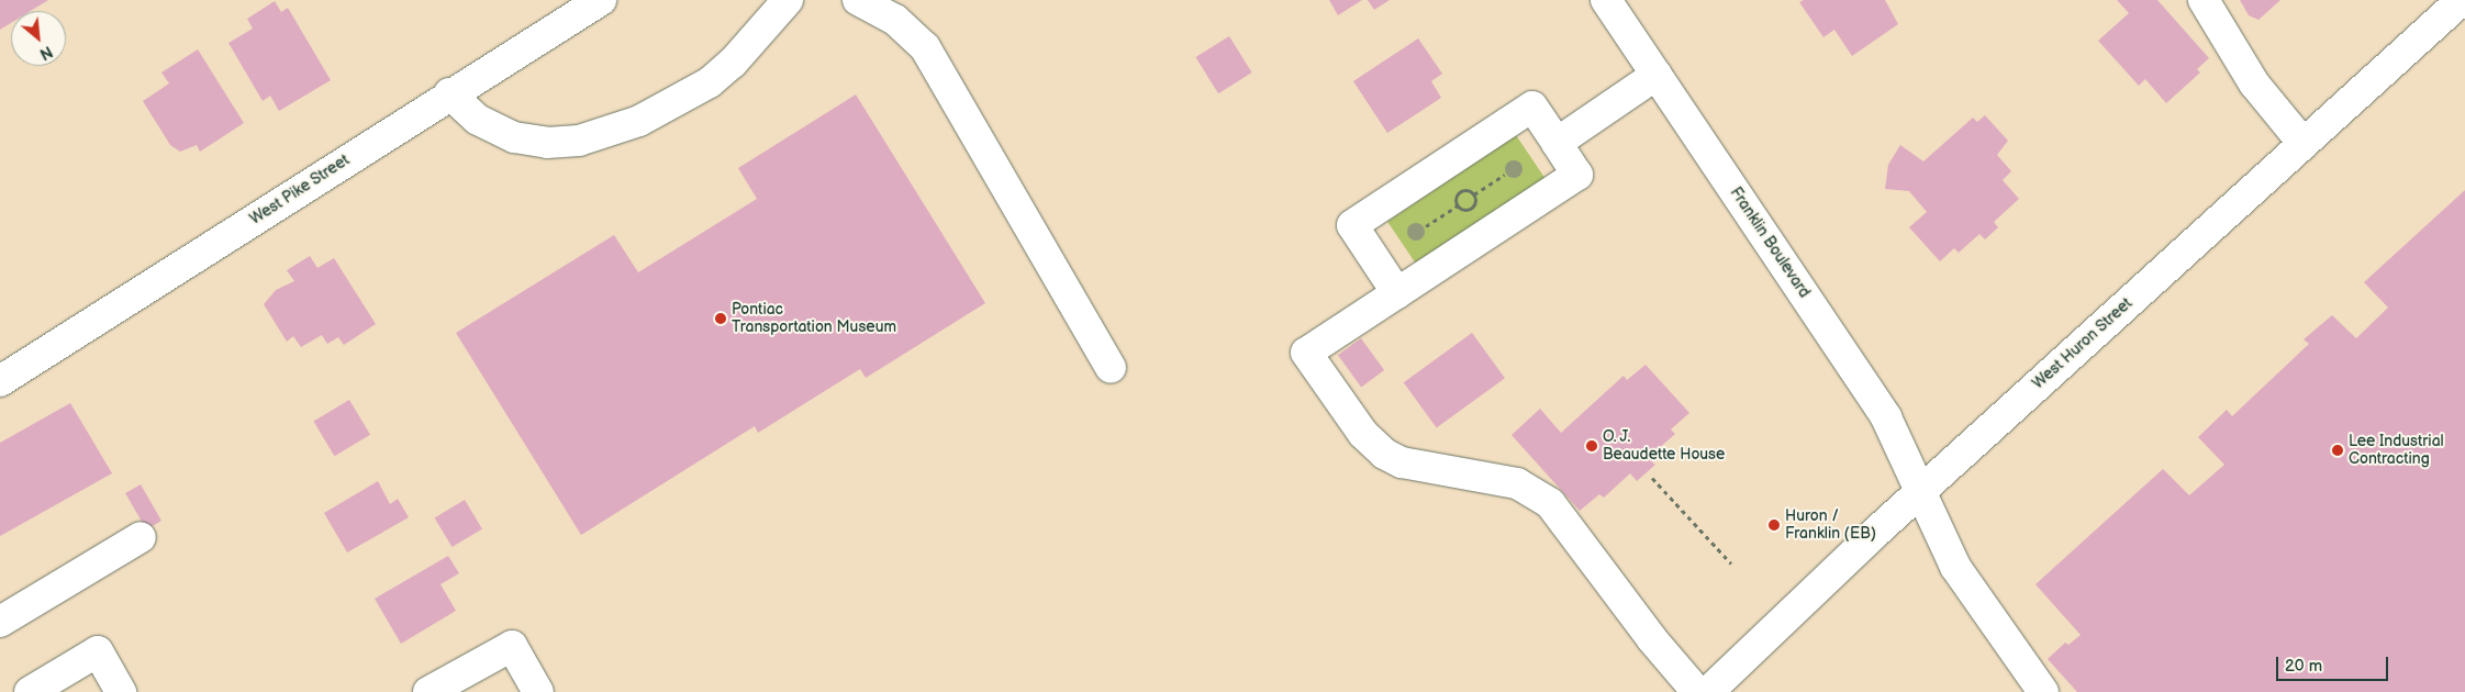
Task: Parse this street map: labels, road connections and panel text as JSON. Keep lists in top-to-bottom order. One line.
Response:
{"streets":{"main road":["West Pike Street","Franklin Boulevard","West Huron Street"]},"crossings":[["Franklin Boulevard","West Huron Street"]],"places":["Pontiac Transportation Museum","O. J. Beaudette House","Lee Industrial Contracting","Huron / Franklin (EB)"],"scale_bar":"20 m","north":"bottom right"}
